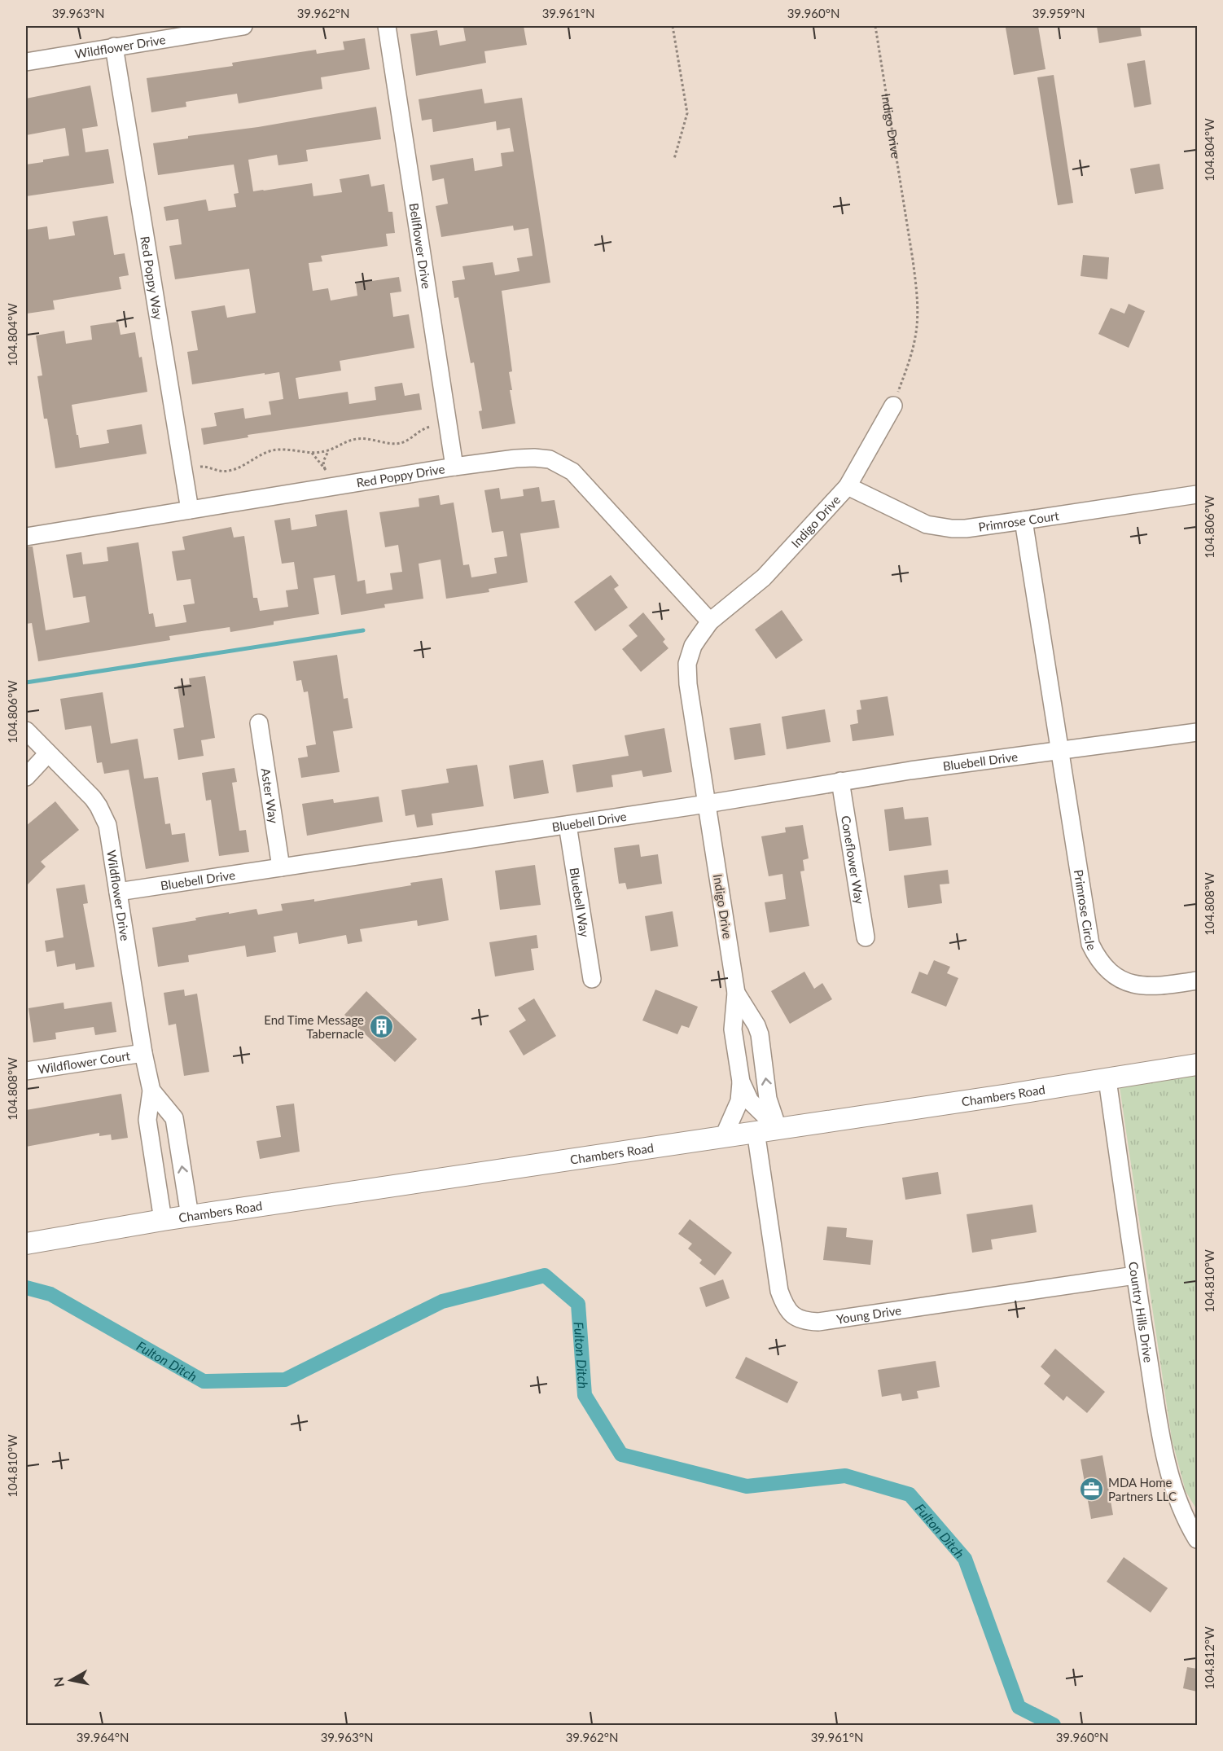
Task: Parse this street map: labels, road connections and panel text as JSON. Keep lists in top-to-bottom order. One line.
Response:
{"streets":{"street":["Wildflower Drive","Indigo Drive","Bellflower Drive","Red Poppy Way","Red Poppy Drive","Primrose Court","Bluebell Drive","Aster Way","Coneflower Way","Bluebell Way","Primrose Circle","Wildflower Court","Chambers Road","Country Hills Drive","Young Drive"]},"crossings":[["Wildflower Drive","Red Poppy Way"],["Wildflower Drive","Bluebell Drive"],["Wildflower Drive","Wildflower Court"],["Wildflower Drive","Chambers Road"],["Indigo Drive","Red Poppy Drive"],["Indigo Drive","Primrose Court"],["Indigo Drive","Bluebell Drive"],["Indigo Drive","Chambers Road"],["Bellflower Drive","Red Poppy Drive"],["Red Poppy Way","Red Poppy Drive"],["Primrose Court","Primrose Circle"],["Bluebell Drive","Aster Way"],["Bluebell Drive","Coneflower Way"],["Bluebell Drive","Bluebell Way"],["Bluebell Drive","Primrose Circle"],["Chambers Road","Country Hills Drive"],["Chambers Road","Young Drive"],["Country Hills Drive","Young Drive"]],"water":["Fulton Ditch"],"places":{"building":["End Time Message Tabernacle"],"office":["MDA Home Partners LLC"]},"north":"left","coordinates":["39.963°N","39.962°N","39.961°N","39.960°N","39.959°N","104.804°W","104.806°W","104.808°W","104.810°W","104.812°W","39.964°N"]}
